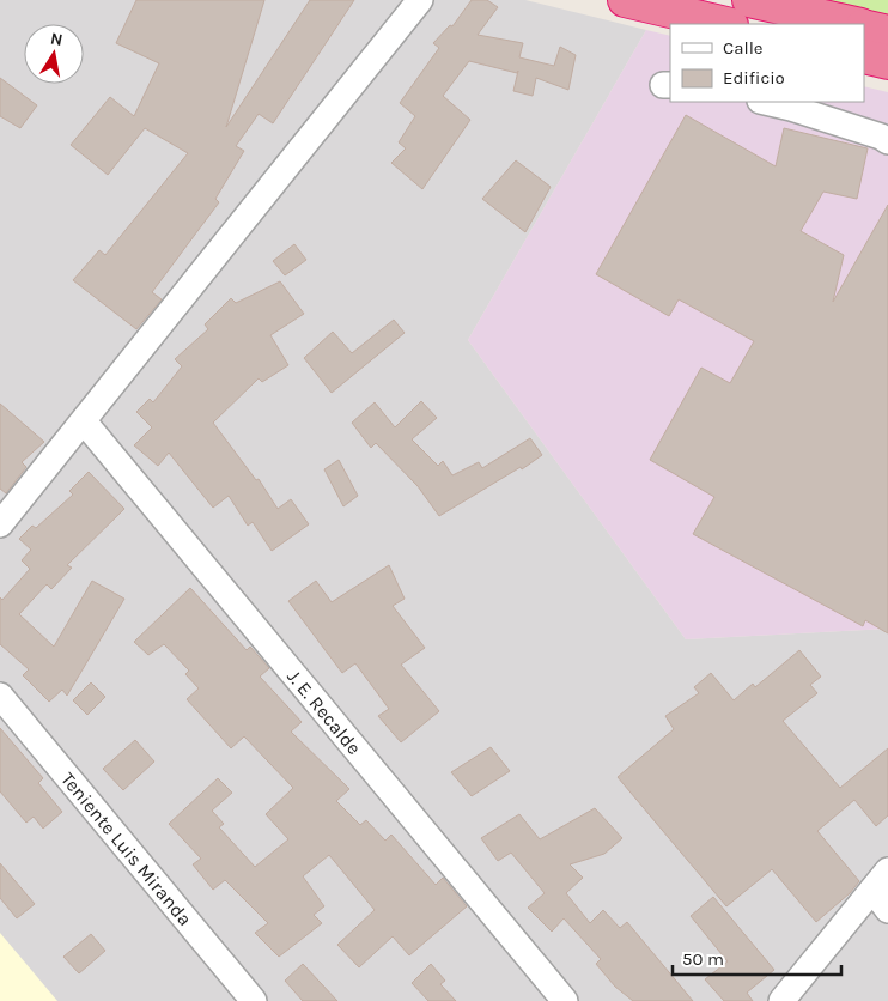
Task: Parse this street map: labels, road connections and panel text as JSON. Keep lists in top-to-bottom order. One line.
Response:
{"streets":{"street":["J. E. Recalde","Teniente Luis Miranda"]},"legend":["Calle","Edificio"],"scale_bar":"50 m","north":"top"}
